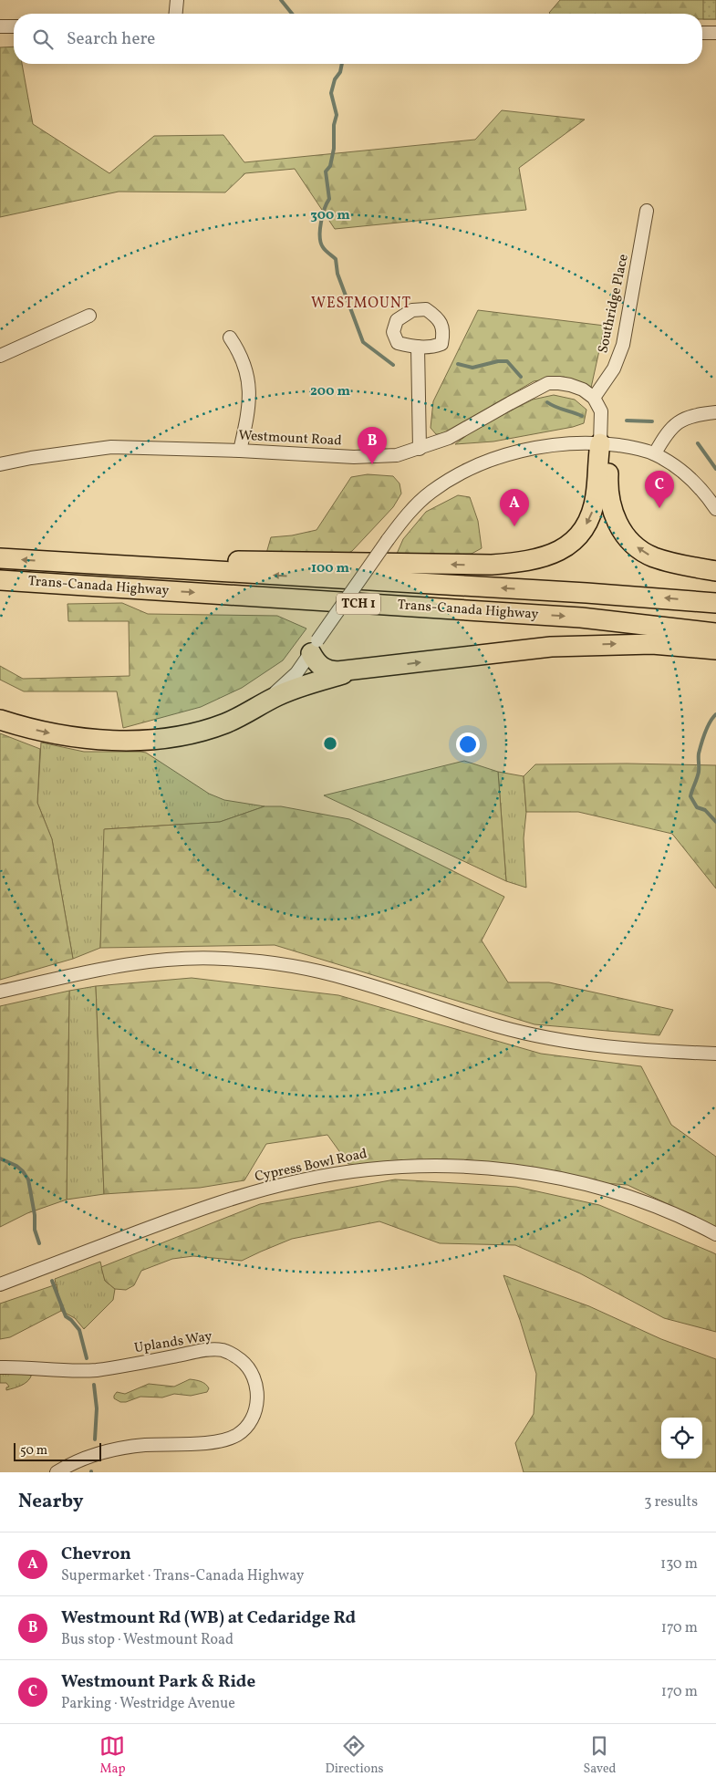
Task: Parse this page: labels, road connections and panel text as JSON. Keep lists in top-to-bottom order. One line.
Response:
{"streets":{"highway":["Trans-Canada Highway","TCH 1"],"street":["Southridge Place","Westmount Road","Cypress Bowl Road","Uplands Way"]},"crossings":[["Southridge Place","Westmount Road"]],"districts":["WESTMOUNT"],"scale_bar":"50 m","page":{"search":"Search here","pins":["B","C","A"],"scale":"50 m","heading":["Nearby","3 results"],"list":[{"mark":"A","name":"Chevron","note":"Supermarket · Trans-Canada Highway","value":"130 m"},{"mark":"B","name":"Westmount Rd (WB) at Cedaridge Rd","note":"Bus stop · Westmount Road","value":"170 m"},{"mark":"C","name":"Westmount Park & Ride","note":"Parking · Westridge Avenue","value":"170 m"}],"nav":["Map","Directions","Saved"]},"rings":["300 m","200 m","100 m"]}
